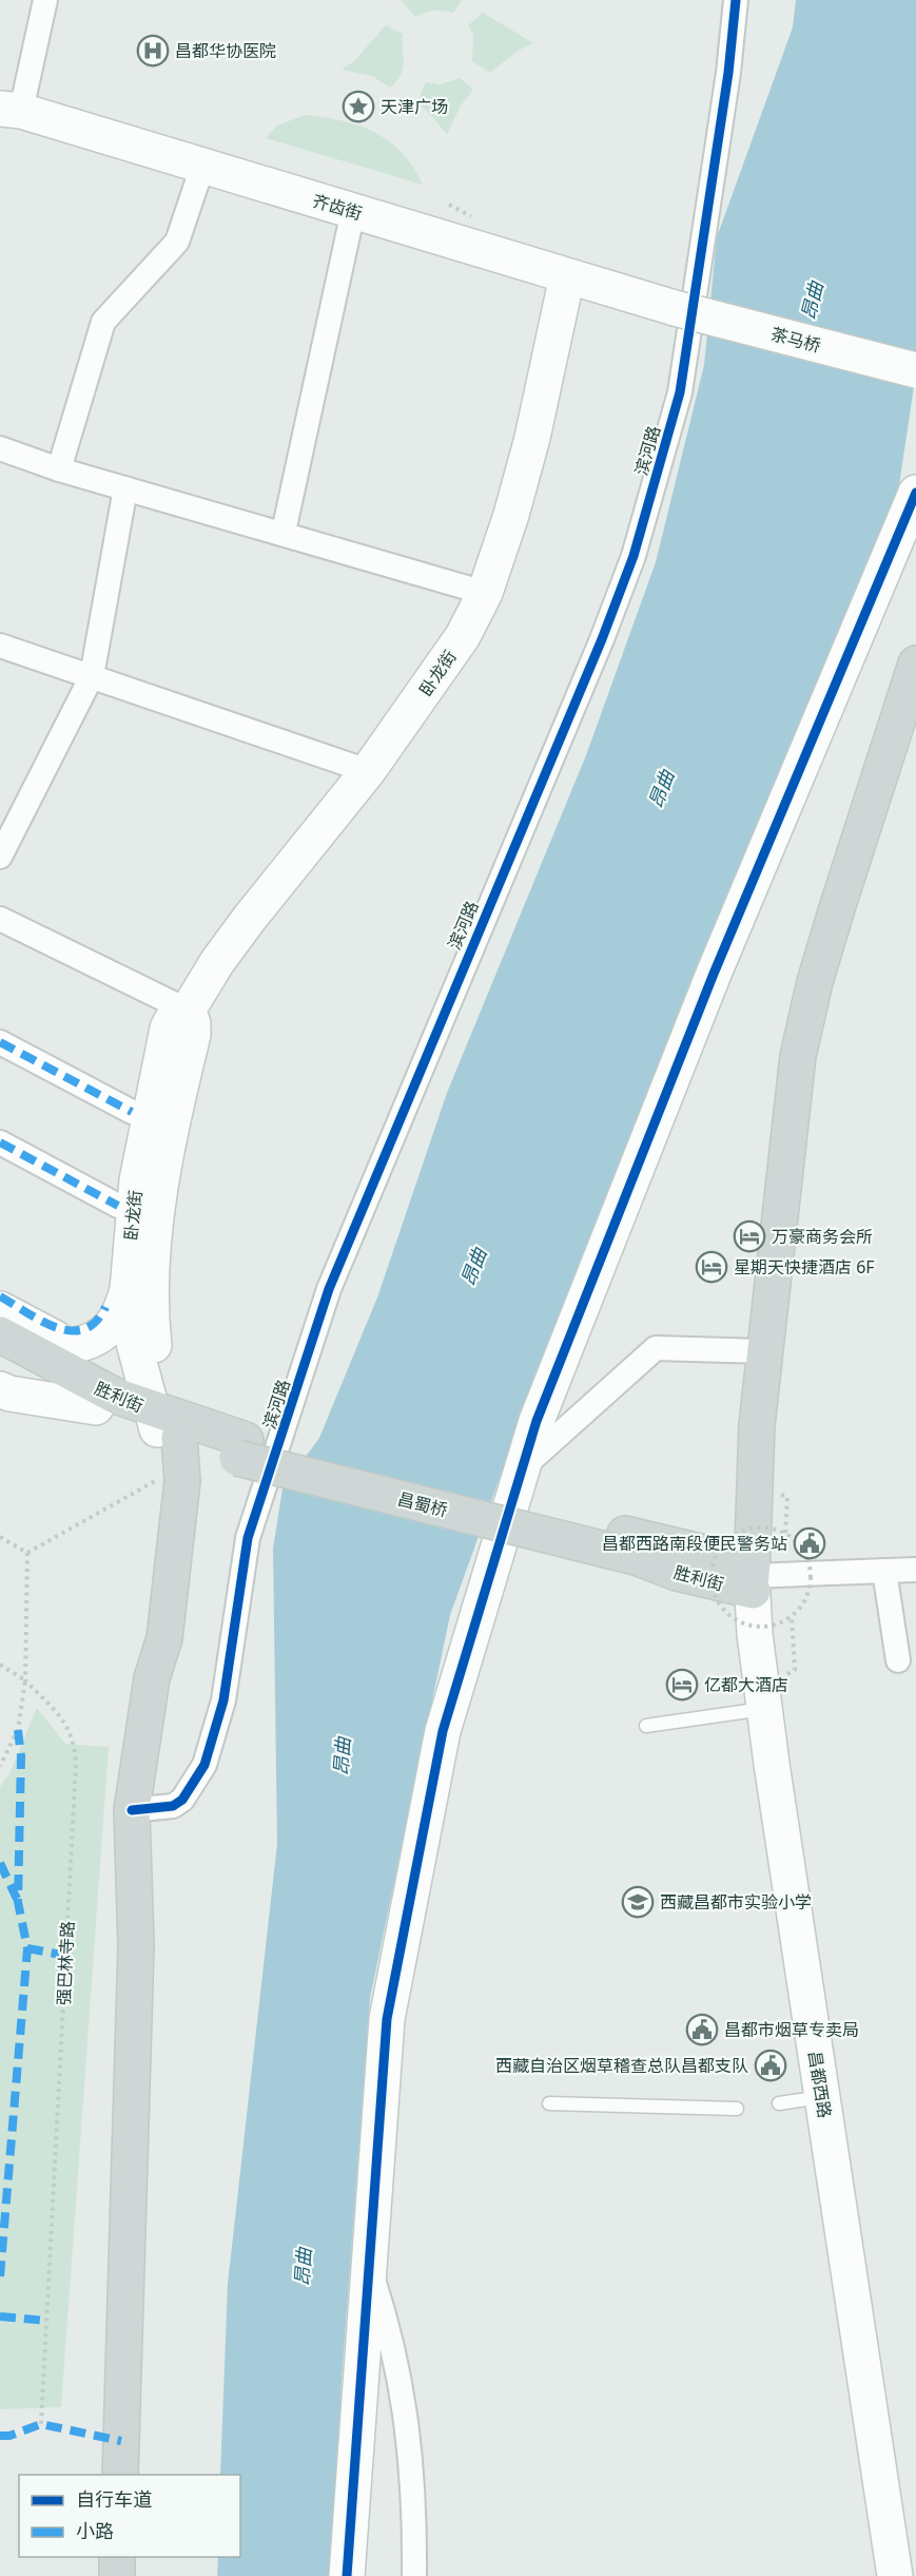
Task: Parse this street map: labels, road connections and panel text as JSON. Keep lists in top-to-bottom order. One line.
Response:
{"streets":{"main road":["胜利街","昌蜀桥"],"street":["齐齿街","茶马桥","滨河路","卧龙街","昌都西路"],"path":["强巴林寺路"]},"crossings":[["齐齿街","茶马桥"],["齐齿街","卧龙街"],["卧龙街","胜利街"],["胜利街","昌蜀桥"],["胜利街","昌都西路"]],"water":["昂曲"],"places":{"hospital":["昌都华协医院"],"place":["天津广场"],"hotel":["万豪商务会所","星期天快捷酒店 6F","亿都大酒店"],"public building":["昌都西路南段便民警务站","昌都市烟草专卖局","西藏自治区烟草稽查总队昌都支队"],"school or university":["西藏昌都市实验小学"]},"legend":["自行车道","小路"]}
